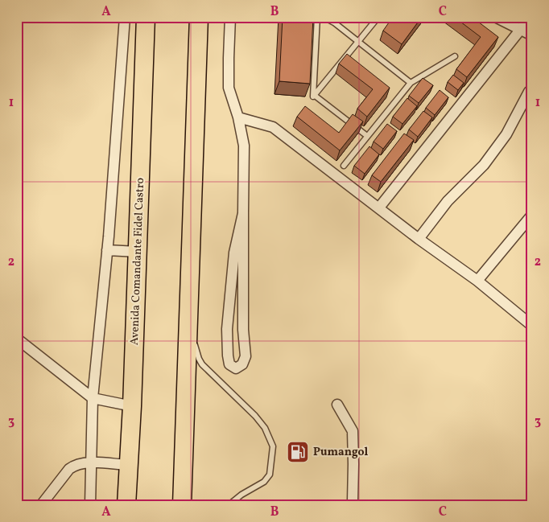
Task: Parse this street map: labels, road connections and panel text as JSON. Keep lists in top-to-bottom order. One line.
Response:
{"streets":{"highway":["Avenida Comandante Fidel Castro"]},"places":{"fuel station":["Pumangol"]},"grid":{"columns":["A","B","C"],"rows":["1","2","3"]}}
